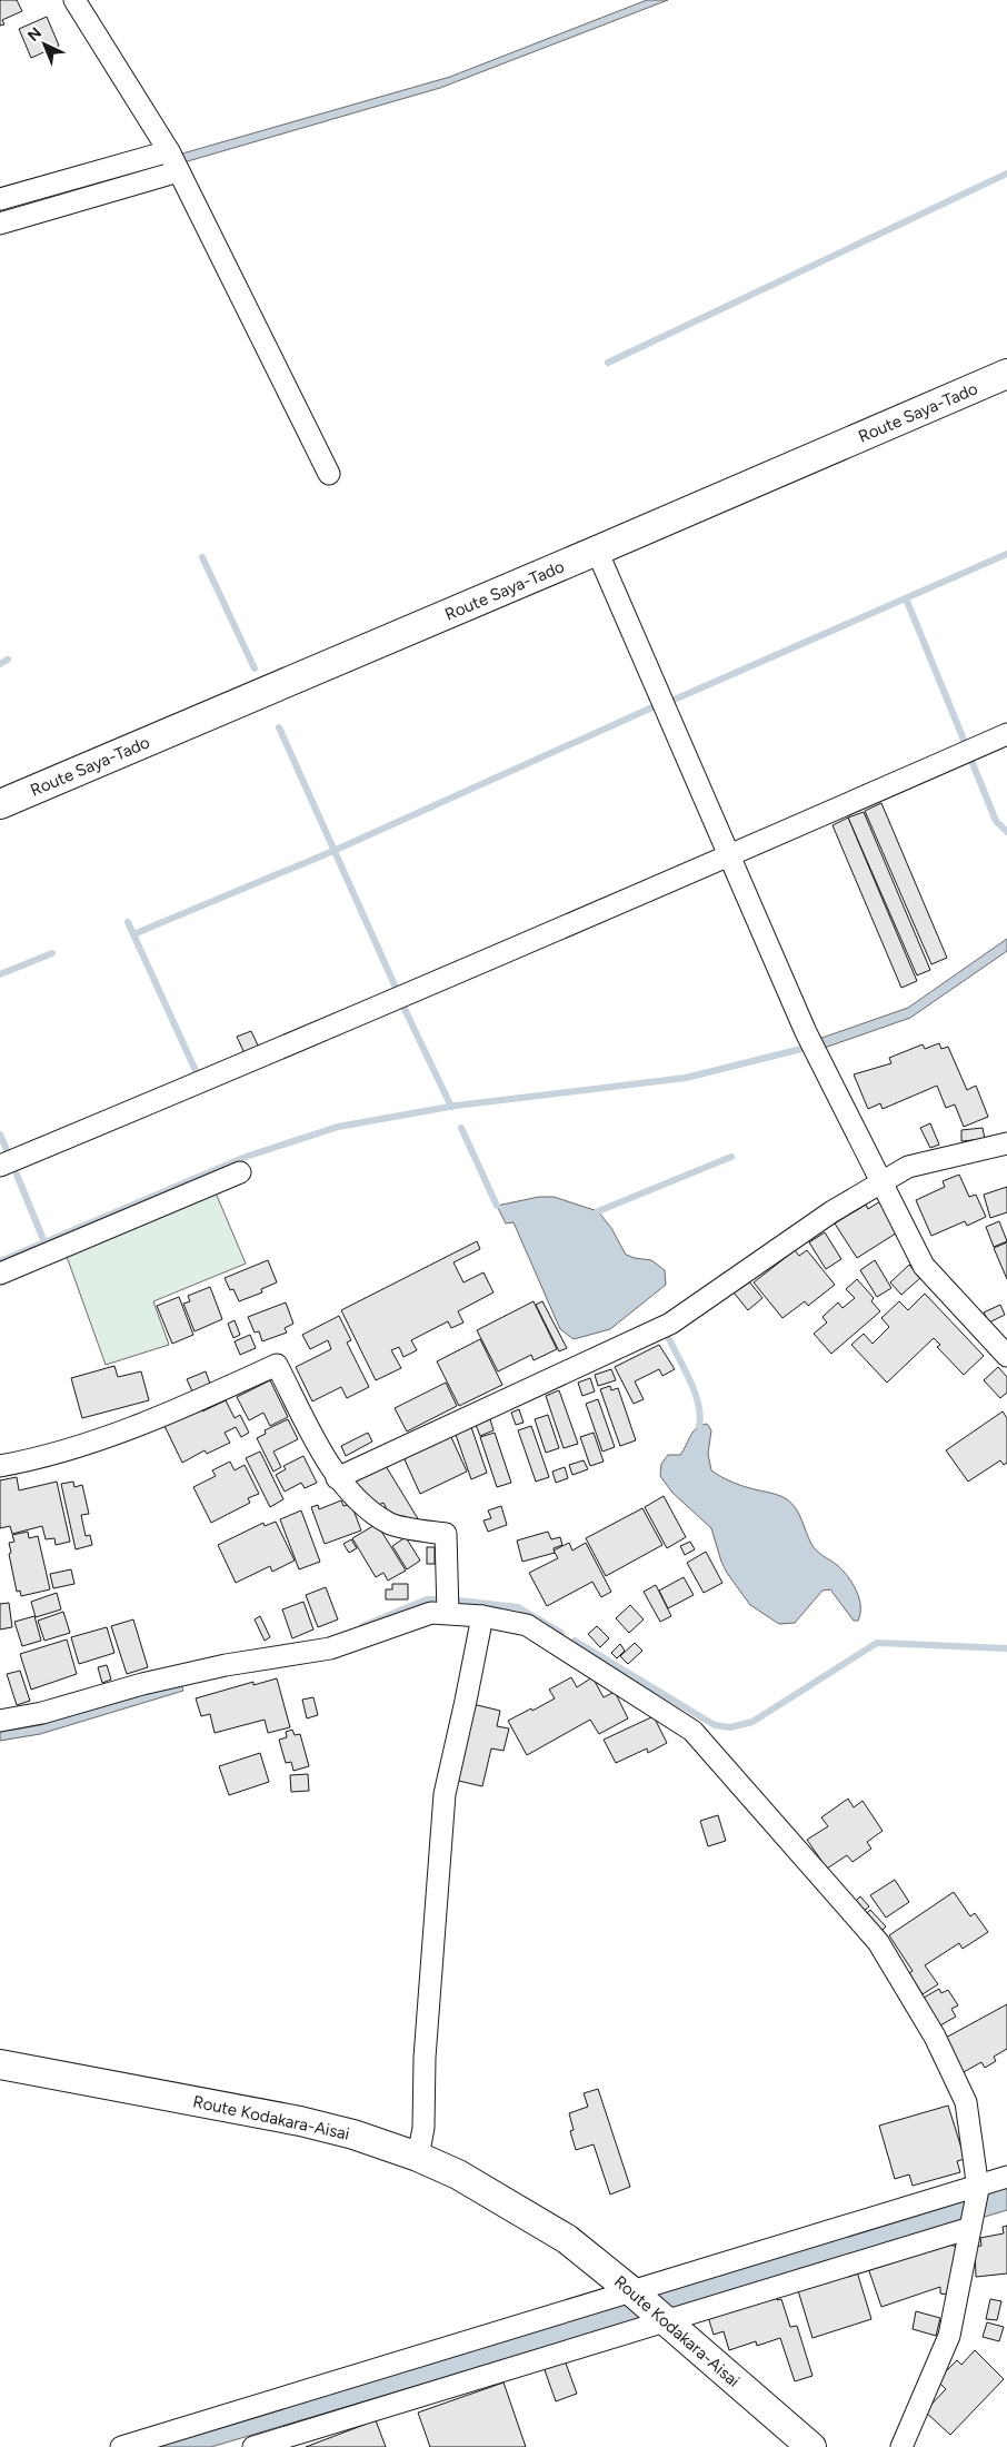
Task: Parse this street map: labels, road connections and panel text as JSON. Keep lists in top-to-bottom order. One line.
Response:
{"streets":{"main road":["Route Saya-Tado","Route Kodakara-Aisai"]},"north":"top left"}
